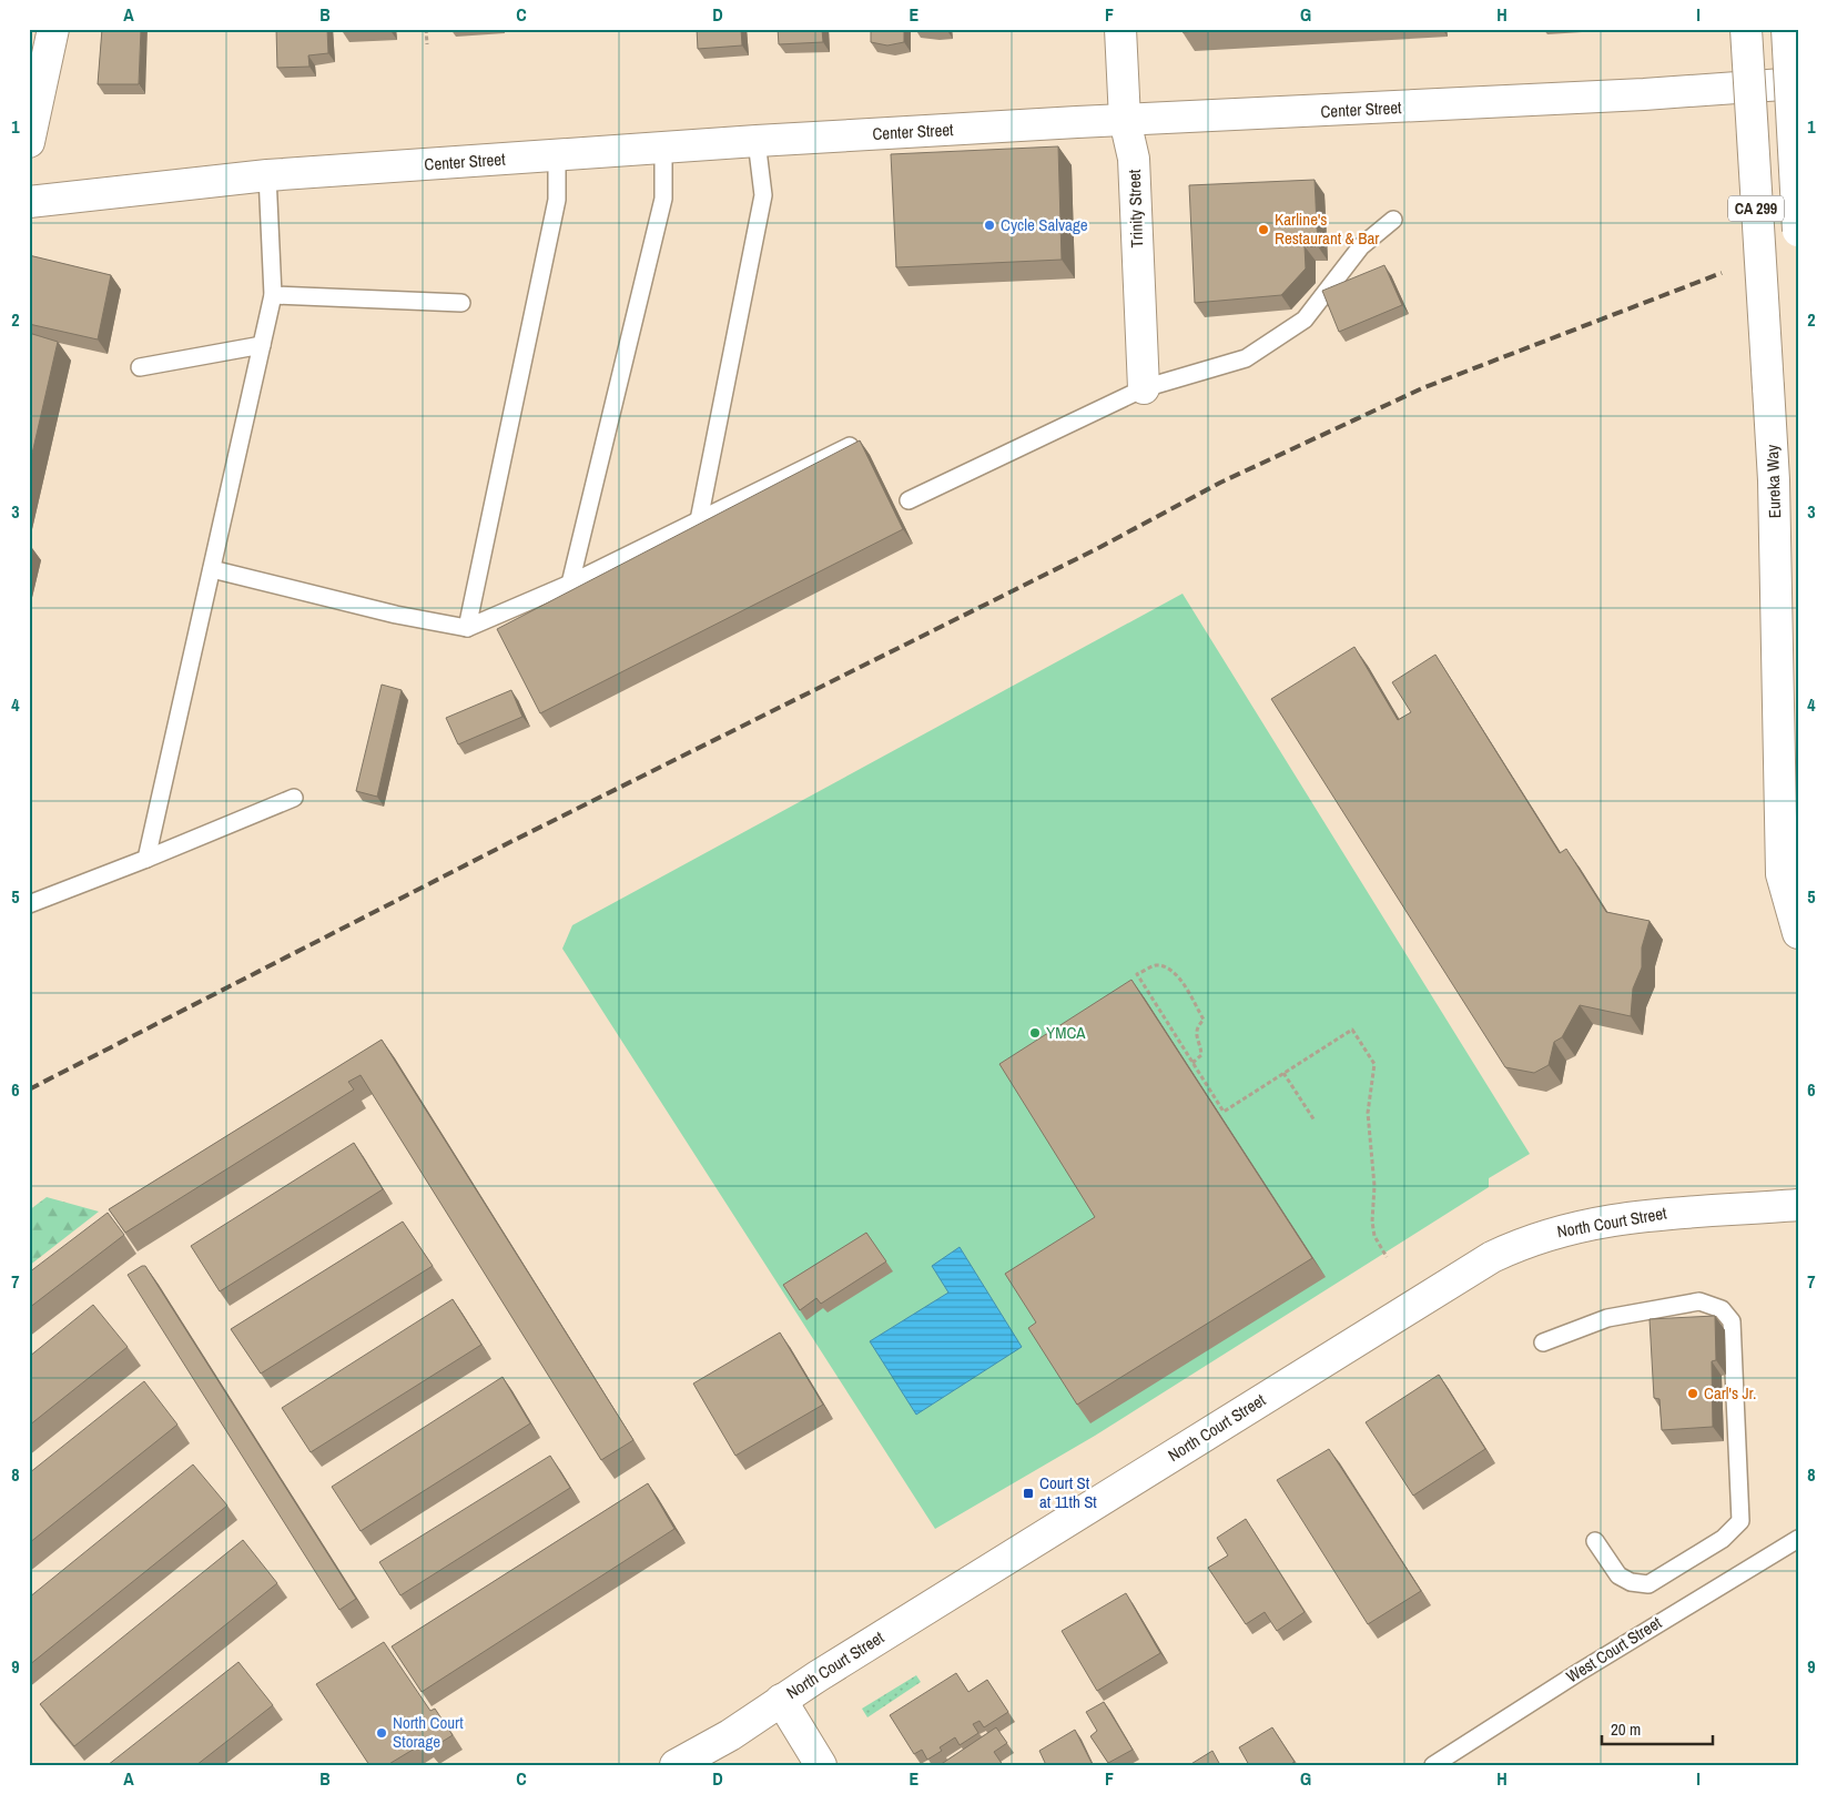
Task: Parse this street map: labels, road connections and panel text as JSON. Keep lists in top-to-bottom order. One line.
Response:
{"streets":{"main road":["Center Street","Trinity Street","CA 299","Eureka Way","North Court Street"],"lane":["West Court Street"]},"crossings":[["Center Street","Trinity Street"]],"places":{"other":["Cycle Salvage","Karline's Restaurant & Bar","YMCA","Carl's Jr.","North Court Storage"],"transit":["Court St at 11th St"]},"scale_bar":"20 m","grid":{"columns":["A","B","C","D","E","F","G","H","I"],"rows":["1","2","3","4","5","6","7","8","9"]}}
